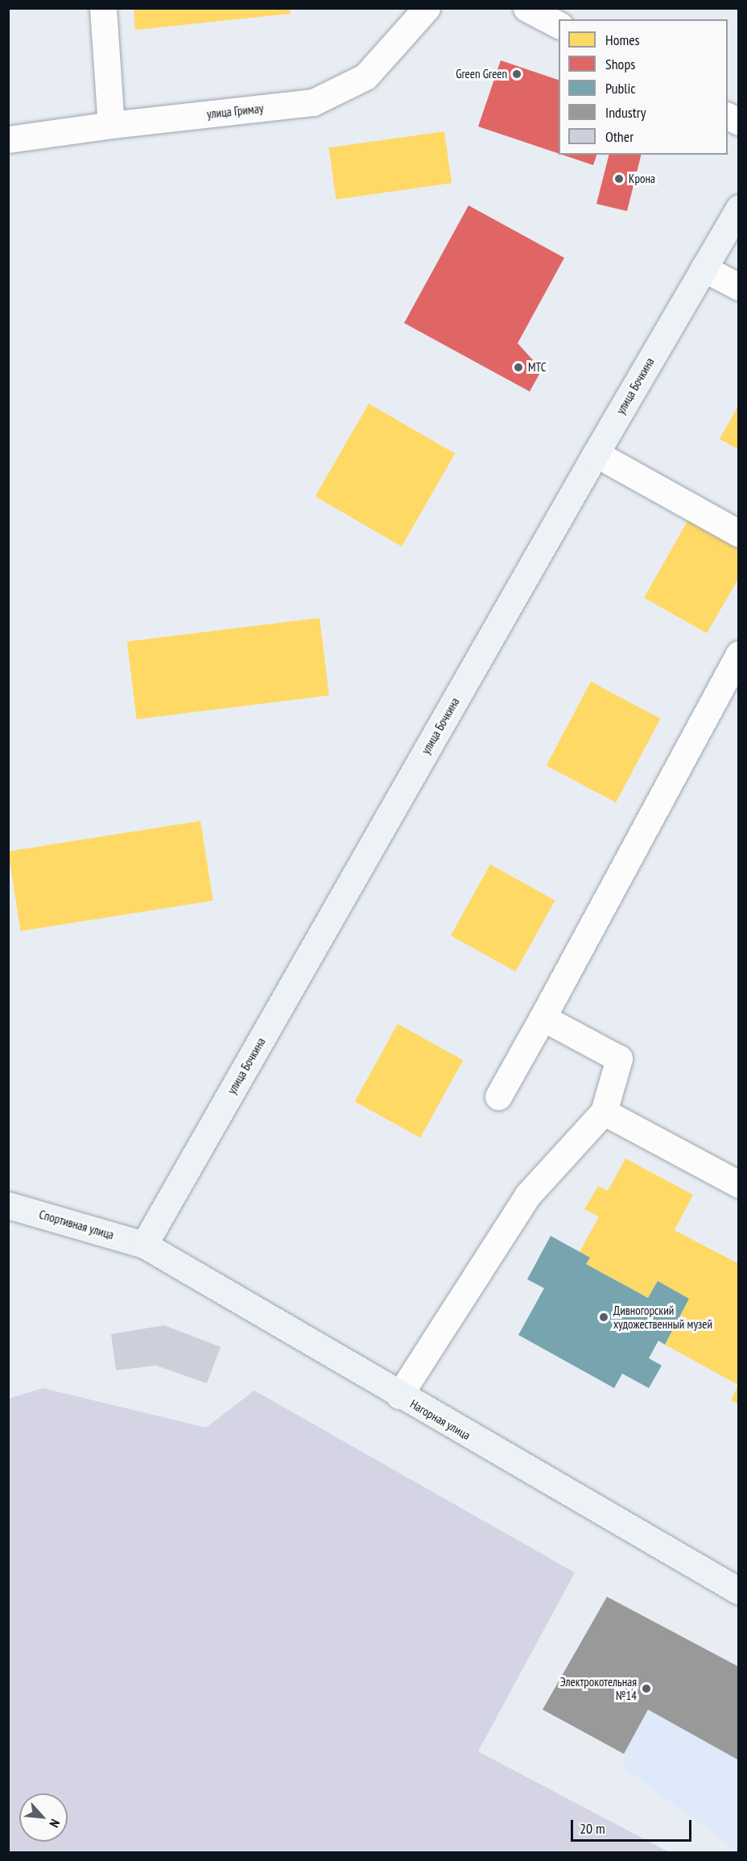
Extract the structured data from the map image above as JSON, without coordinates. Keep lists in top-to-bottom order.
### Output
{
  "streets": {
    "main road": ["улица Бочкина", "Спортивная улица", "Нагорная улица"],
    "street": ["улица Гримау"]
  },
  "crossings": [
    ["улица Бочкина", "Спортивная улица"],
    ["улица Бочкина", "Нагорная улица"],
    ["Спортивная улица", "Нагорная улица"]
  ],
  "places": [
    "Green Green",
    "Крона",
    "МТС",
    "Дивногорский художественный музей",
    "Электрокотельная №14"
  ],
  "legend": [
    "Homes",
    "Shops",
    "Public",
    "Industry",
    "Other"
  ],
  "scale_bar": "20 m",
  "north": "bottom right"
}
